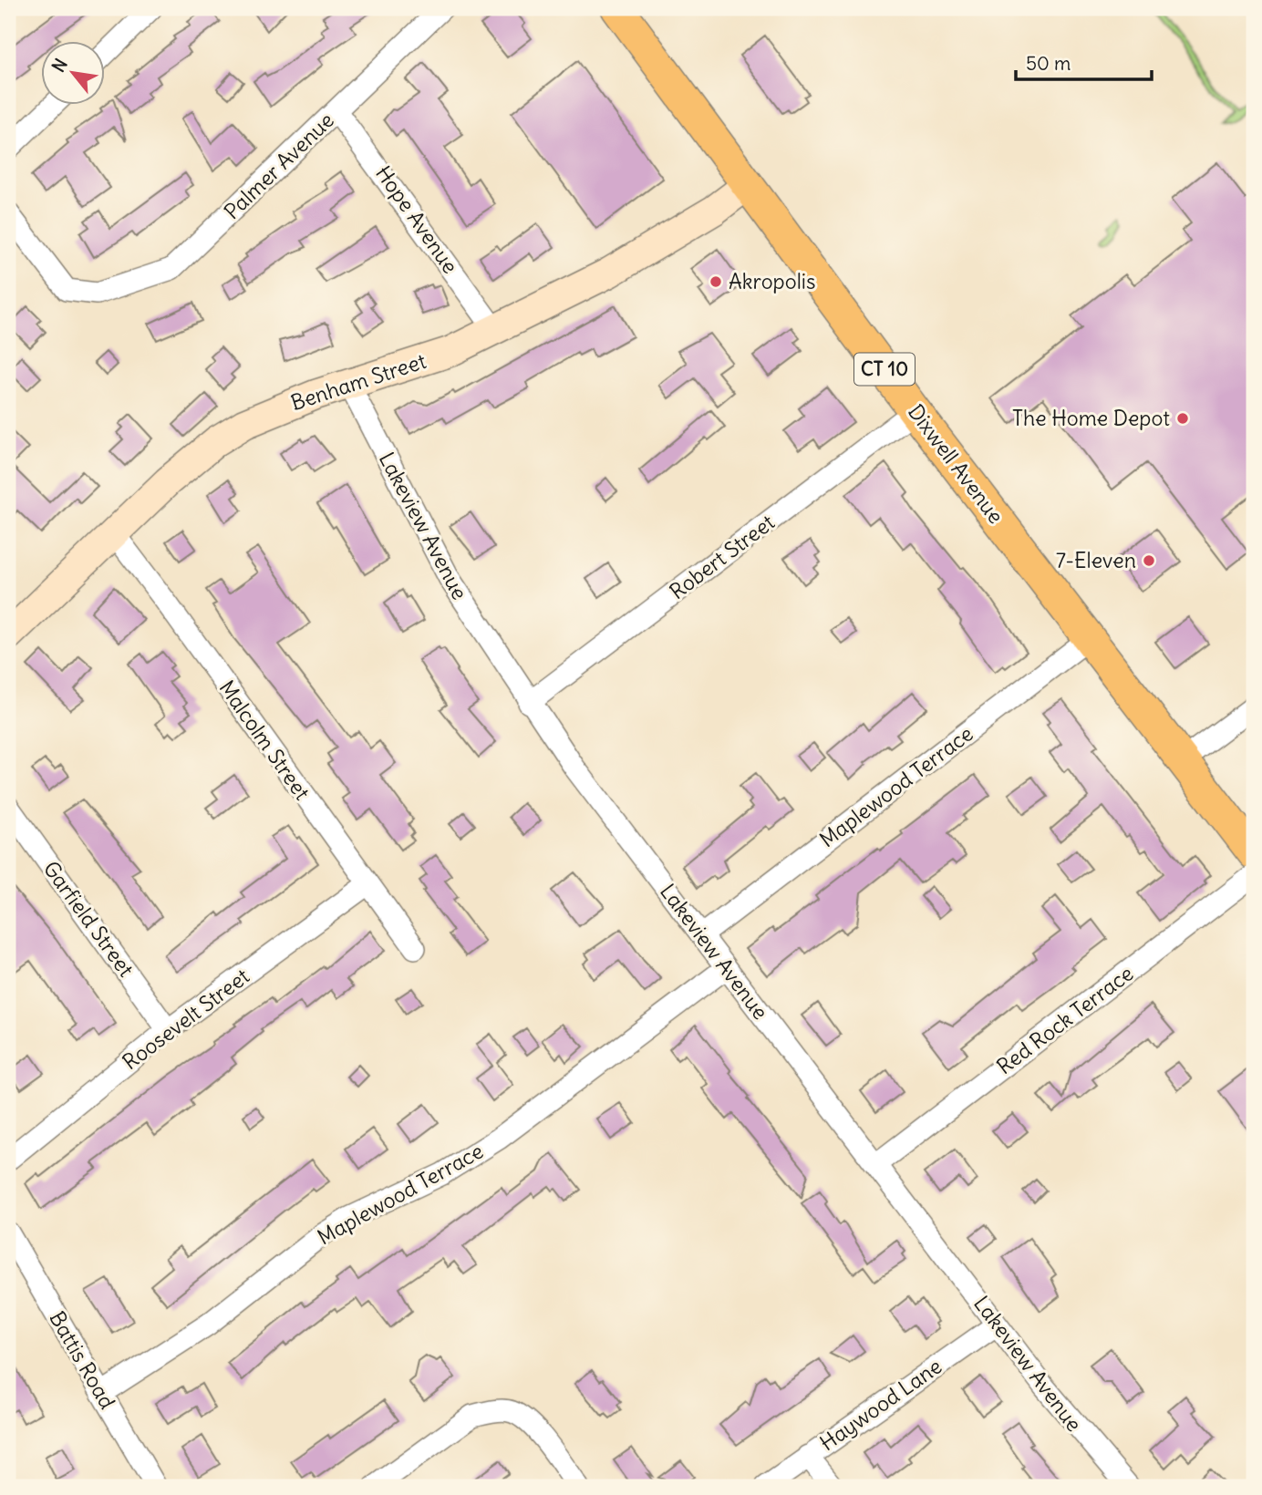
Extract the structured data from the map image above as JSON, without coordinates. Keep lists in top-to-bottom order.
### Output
{
  "streets": {
    "main road": ["CT 10", "Benham Street", "Dixwell Avenue"],
    "street": [
      "Palmer Avenue",
      "Hope Avenue",
      "Lakeview Avenue",
      "Robert Street",
      "Malcolm Street",
      "Maplewood Terrace",
      "Garfield Street",
      "Roosevelt Street",
      "Red Rock Terrace",
      "Battis Road",
      "Haywood Lane"
    ]
  },
  "crossings": [
    ["Palmer Avenue", "Hope Avenue"],
    ["Hope Avenue", "Benham Street"],
    ["Benham Street", "Dixwell Avenue"],
    ["Benham Street", "Lakeview Avenue"],
    ["Benham Street", "Malcolm Street"],
    ["Dixwell Avenue", "Robert Street"],
    ["Dixwell Avenue", "Maplewood Terrace"],
    ["Lakeview Avenue", "Robert Street"],
    ["Lakeview Avenue", "Maplewood Terrace"],
    ["Lakeview Avenue", "Red Rock Terrace"],
    ["Lakeview Avenue", "Haywood Lane"],
    ["Malcolm Street", "Roosevelt Street"],
    ["Maplewood Terrace", "Battis Road"],
    ["Garfield Street", "Roosevelt Street"]
  ],
  "places": ["Akropolis", "The Home Depot", "7-Eleven"],
  "scale_bar": "50 m",
  "north": "top left"
}
